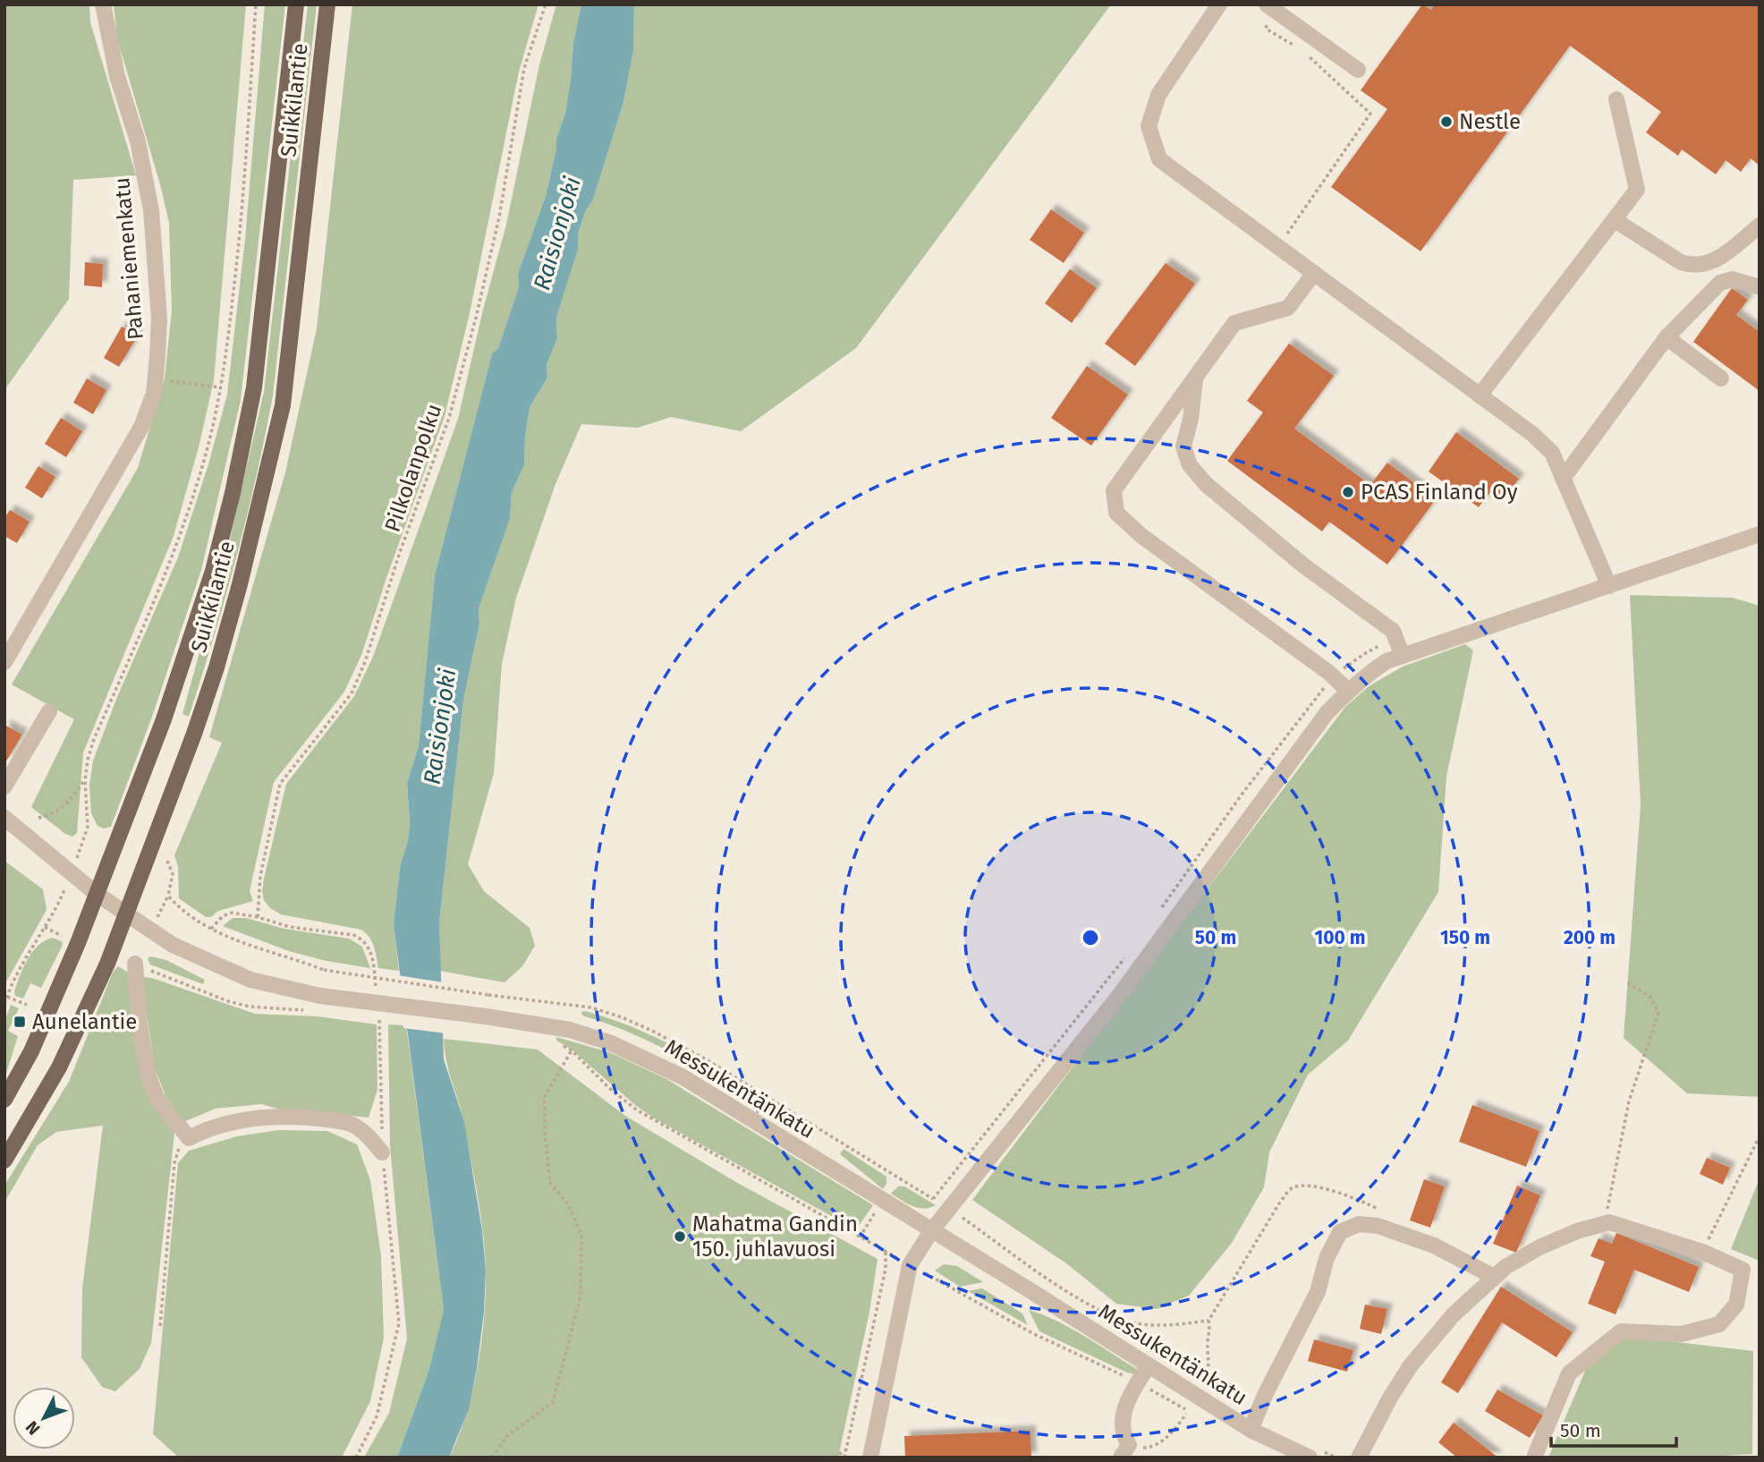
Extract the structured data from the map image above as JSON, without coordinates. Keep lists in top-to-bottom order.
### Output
{
  "streets": {
    "main road": ["Suikkilantie"],
    "street": ["Pahaniemenkatu", "Messukentänkatu"],
    "path": ["Pilkolanpolku"]
  },
  "crossings": [
    ["Suikkilantie", "Messukentänkatu"]
  ],
  "water": ["Raisionjoki"],
  "places": {
    "other": ["Nestle", "PCAS Finland Oy", "Mahatma Gandin 150. juhlavuosi"],
    "transit": ["Aunelantie"]
  },
  "scale_bar": "50 m",
  "north": "bottom left",
  "rings": [
    "50 m",
    "100 m",
    "150 m",
    "200 m"
  ]
}
